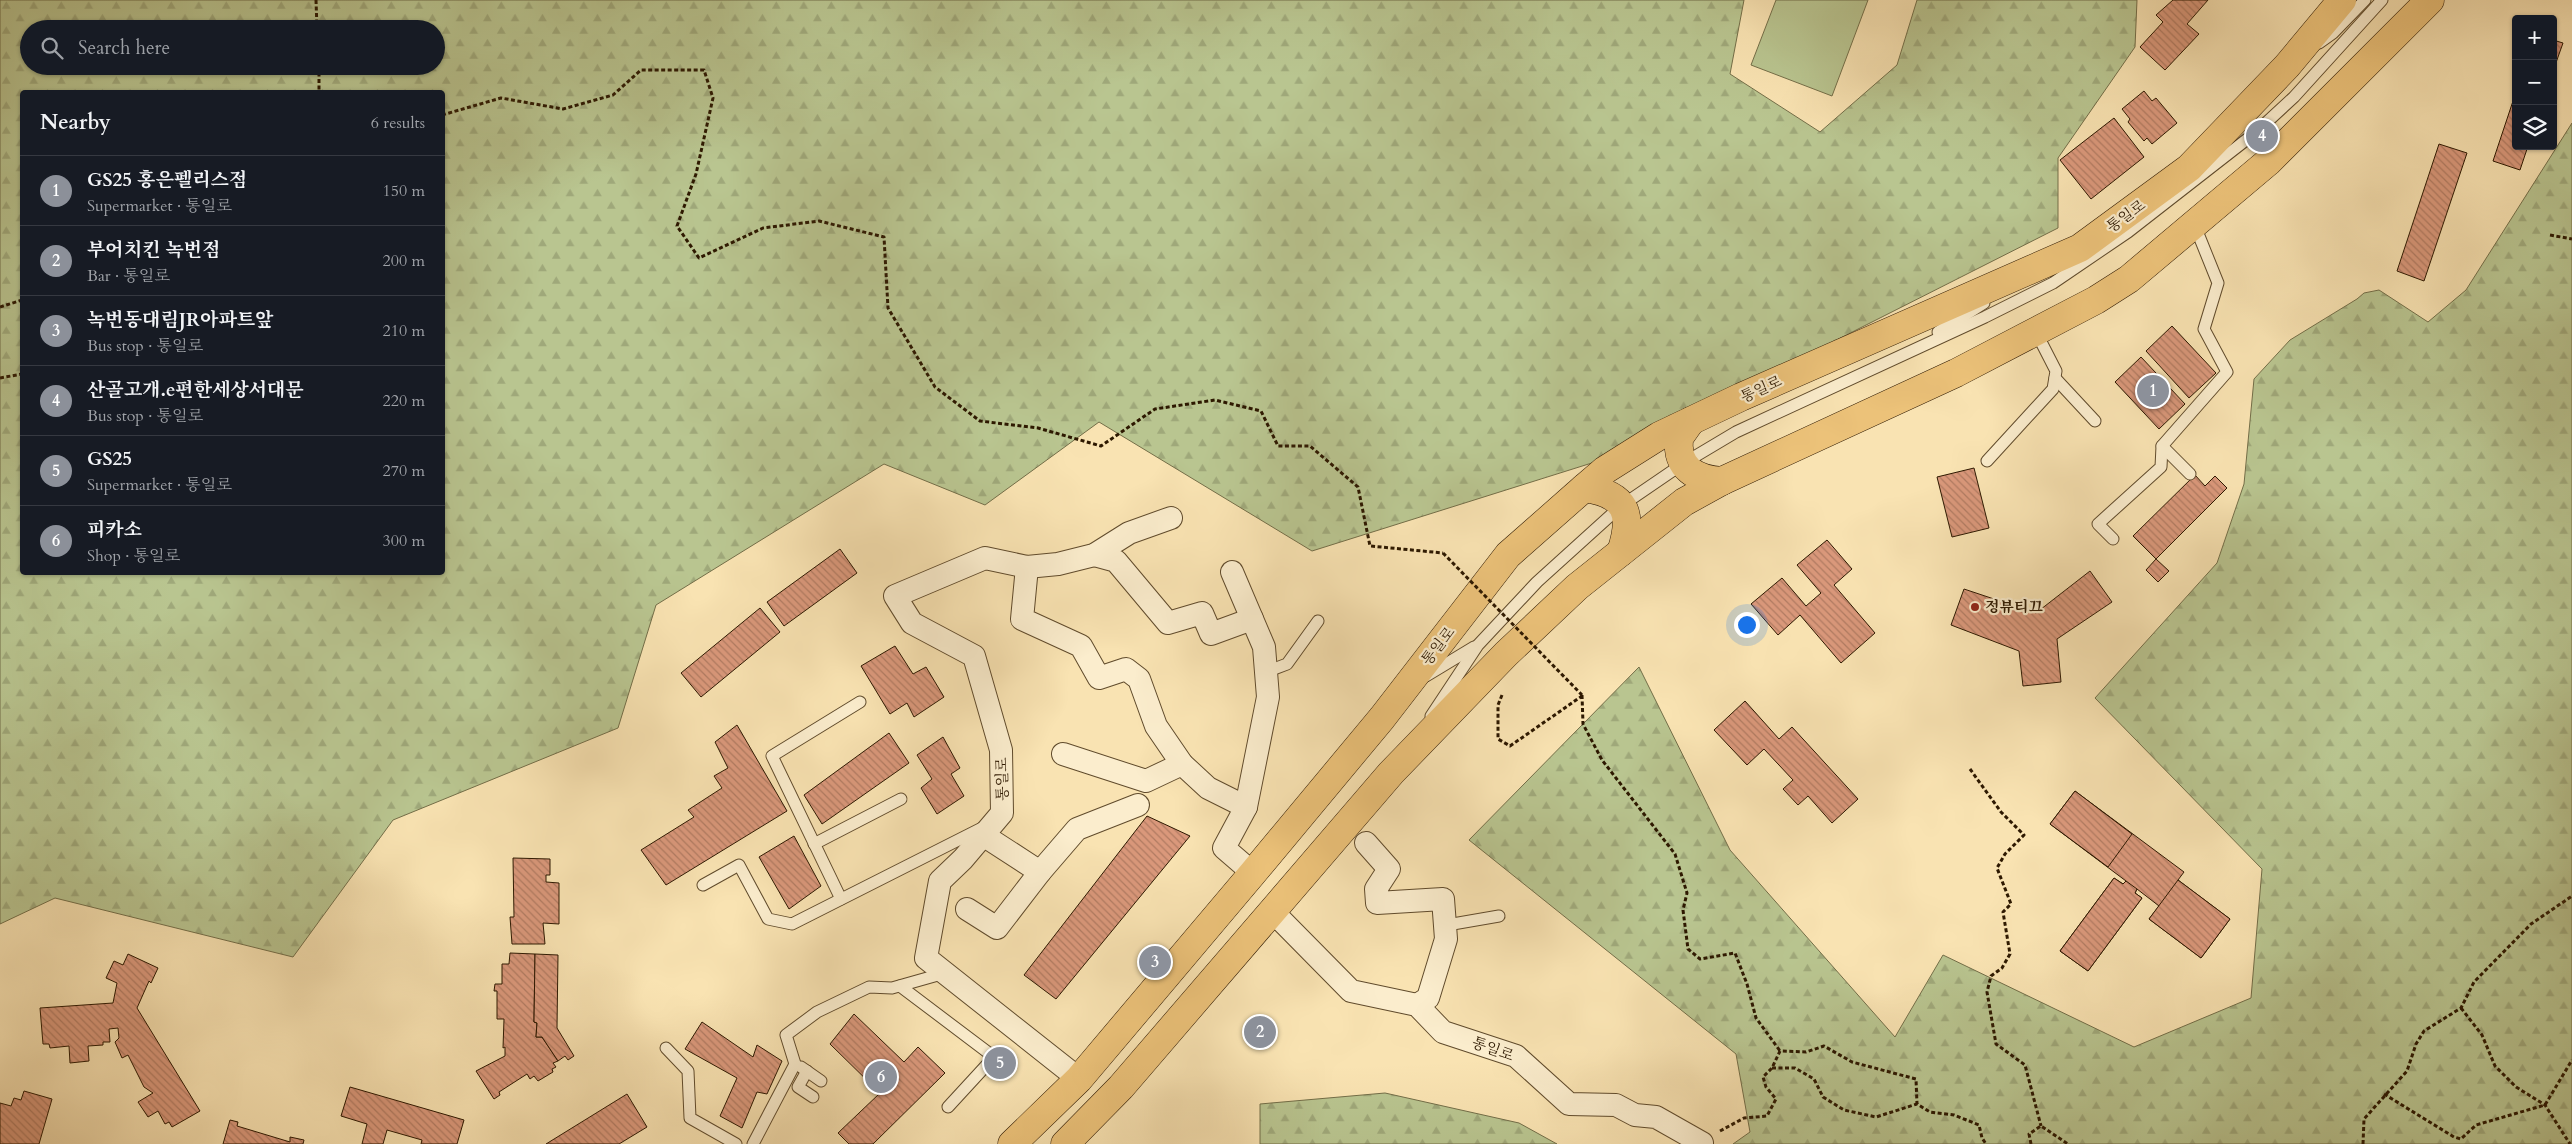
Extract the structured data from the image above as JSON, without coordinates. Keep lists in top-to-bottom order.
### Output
{
  "streets": {
    "main road": ["통일로"]
  },
  "places": ["정뷰티끄"],
  "page": {
    "map_buttons": ["+", "−"],
    "search": "Search here",
    "heading": ["Nearby", "6 results"],
    "pins": [
      "4",
      "1",
      "3",
      "2",
      "5",
      "6"
    ],
    "list": [
      {
        "mark": "1",
        "name": "GS25 홍은펠리스점",
        "note": "Supermarket · 통일로",
        "value": "150 m"
      },
      {
        "mark": "2",
        "name": "부어치킨 녹번점",
        "note": "Bar · 통일로",
        "value": "200 m"
      },
      {
        "mark": "3",
        "name": "녹번동대림JR아파트앞",
        "note": "Bus stop · 통일로",
        "value": "210 m"
      },
      {
        "mark": "4",
        "name": "산골고개.e편한세상서대문",
        "note": "Bus stop · 통일로",
        "value": "220 m"
      },
      {
        "mark": "5",
        "name": "GS25",
        "note": "Supermarket · 통일로",
        "value": "270 m"
      },
      {
        "mark": "6",
        "name": "피카소",
        "note": "Shop · 통일로",
        "value": "300 m"
      }
    ]
  }
}
